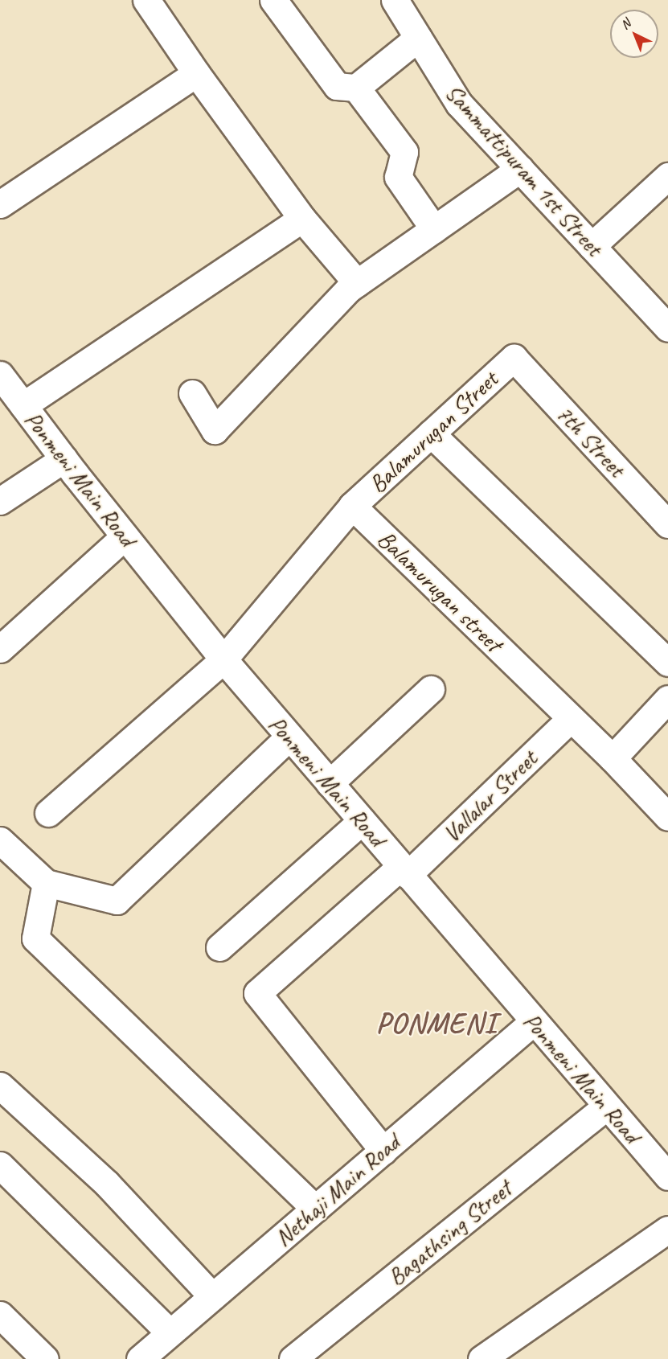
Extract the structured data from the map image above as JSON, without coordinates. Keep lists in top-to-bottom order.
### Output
{
  "streets": {
    "street": [
      "Sammattipuram 1st Street",
      "Balamurugan Street",
      "7th Street",
      "Ponmeni Main Road",
      "Balamurugan street",
      "Vallalar Street",
      "Nethaji Main Road",
      "Bagathsing Street"
    ]
  },
  "crossings": [
    ["Balamurugan Street", "7th Street"],
    ["Balamurugan Street", "Balamurugan street"],
    ["Ponmeni Main Road", "Balamurugan street"],
    ["Ponmeni Main Road", "Vallalar Street"],
    ["Ponmeni Main Road", "Nethaji Main Road"],
    ["Ponmeni Main Road", "Bagathsing Street"],
    ["Balamurugan street", "Vallalar Street"],
    ["Vallalar Street", "Nethaji Main Road"]
  ],
  "districts": ["PONMENI"],
  "north": "top left"
}
